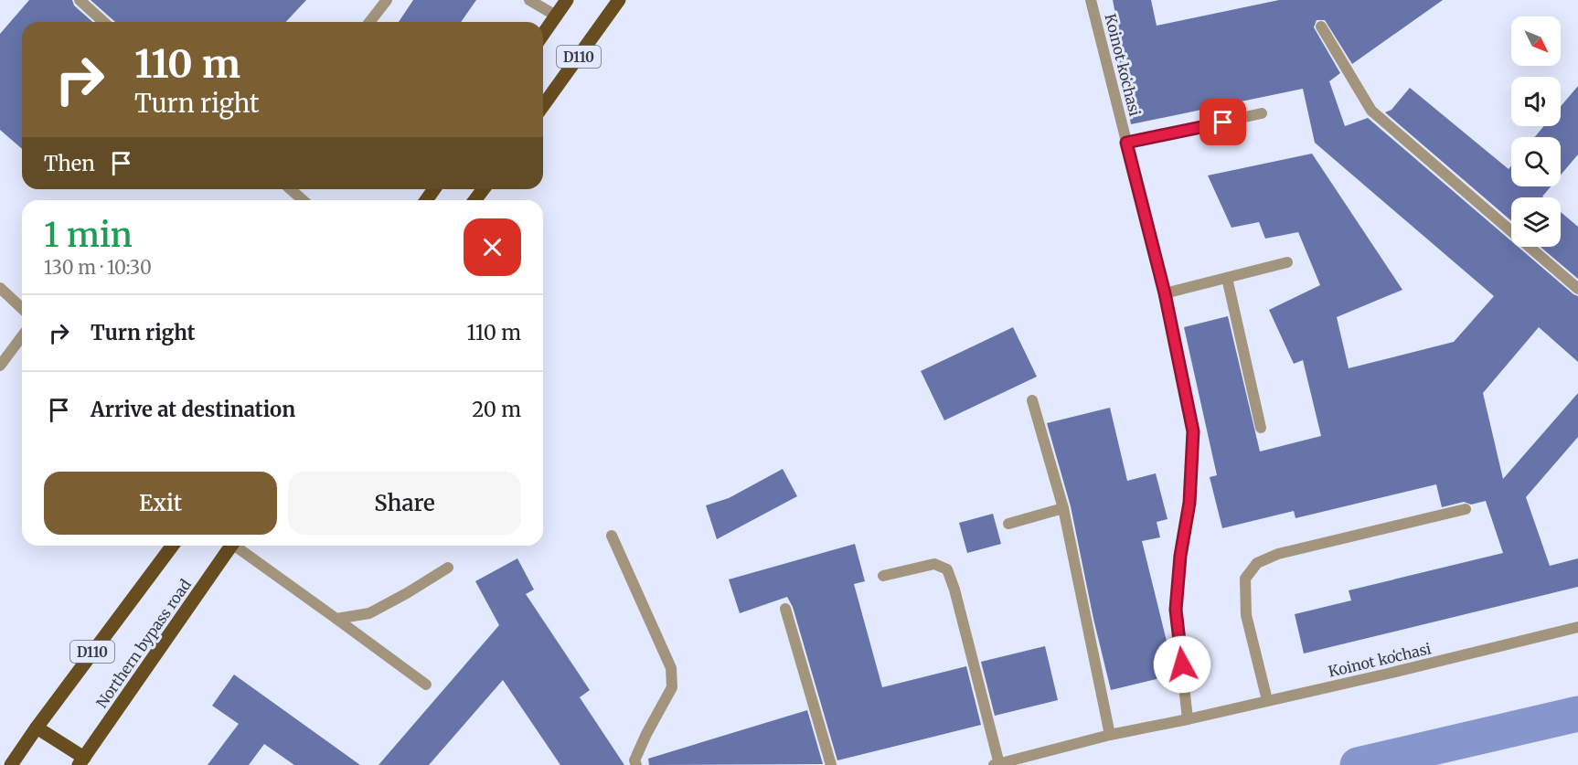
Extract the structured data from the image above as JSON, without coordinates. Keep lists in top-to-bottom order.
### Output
{
  "streets": {
    "main road": ["D110", "Northern bypass road"],
    "street": ["Koinot koʻchasi"]
  },
  "north": "bottom right",
  "page": {
    "turn": ["110 m", "Turn right"],
    "then": "Then",
    "heading": ["1 min", "130 m · 10:30"],
    "list": [
      {
        "name": "Turn right",
        "value": "110 m"
      },
      {
        "name": "Arrive at destination",
        "value": "20 m"
      }
    ],
    "buttons": ["Exit", "Share"]
  }
}
